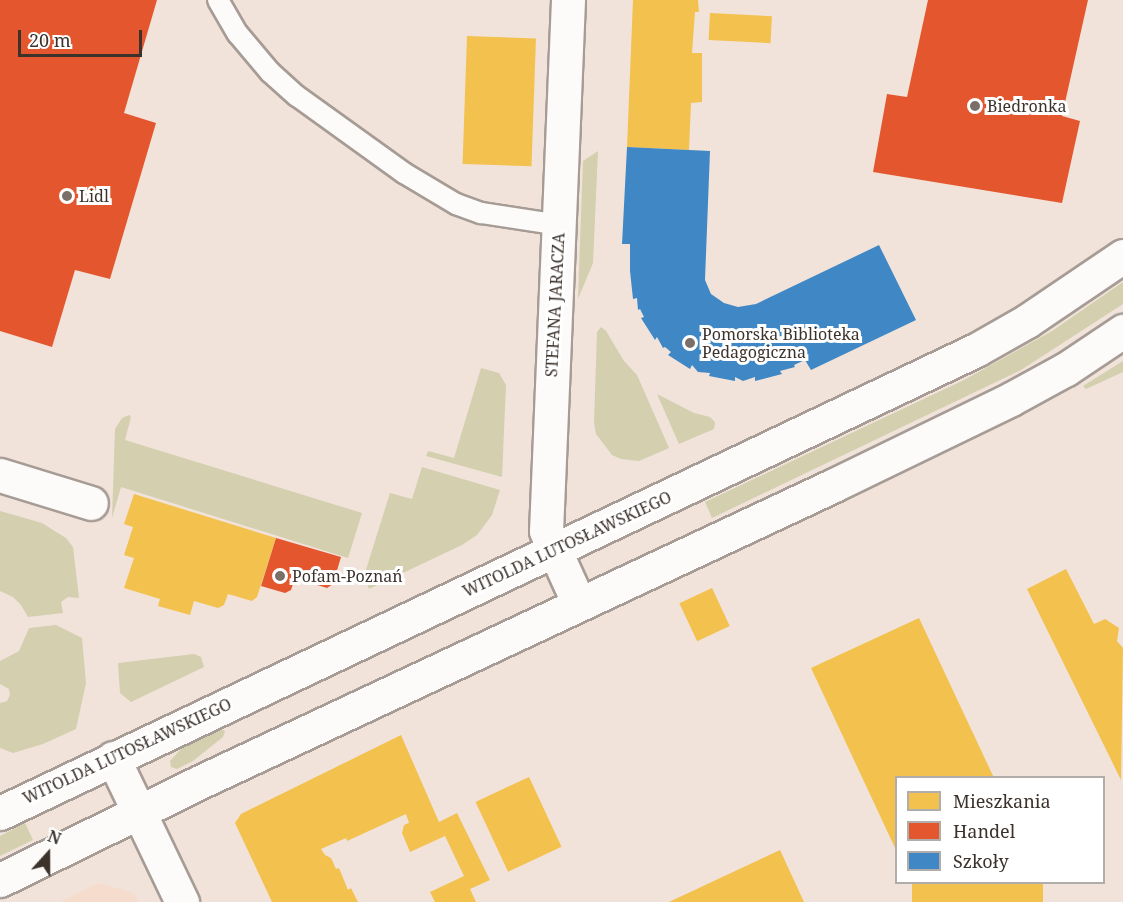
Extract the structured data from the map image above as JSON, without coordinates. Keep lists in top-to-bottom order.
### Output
{
  "streets": {
    "main road": ["STEFANA JARACZA", "WITOLDA LUTOSŁAWSKIEGO"]
  },
  "crossings": [
    ["STEFANA JARACZA", "WITOLDA LUTOSŁAWSKIEGO"]
  ],
  "places": [
    "Biedronka",
    "Lidl",
    "Pomorska Biblioteka Pedagogiczna",
    "Pofam-Poznań"
  ],
  "legend": ["Mieszkania", "Handel", "Szkoły"],
  "scale_bar": "20 m",
  "north": "top"
}
